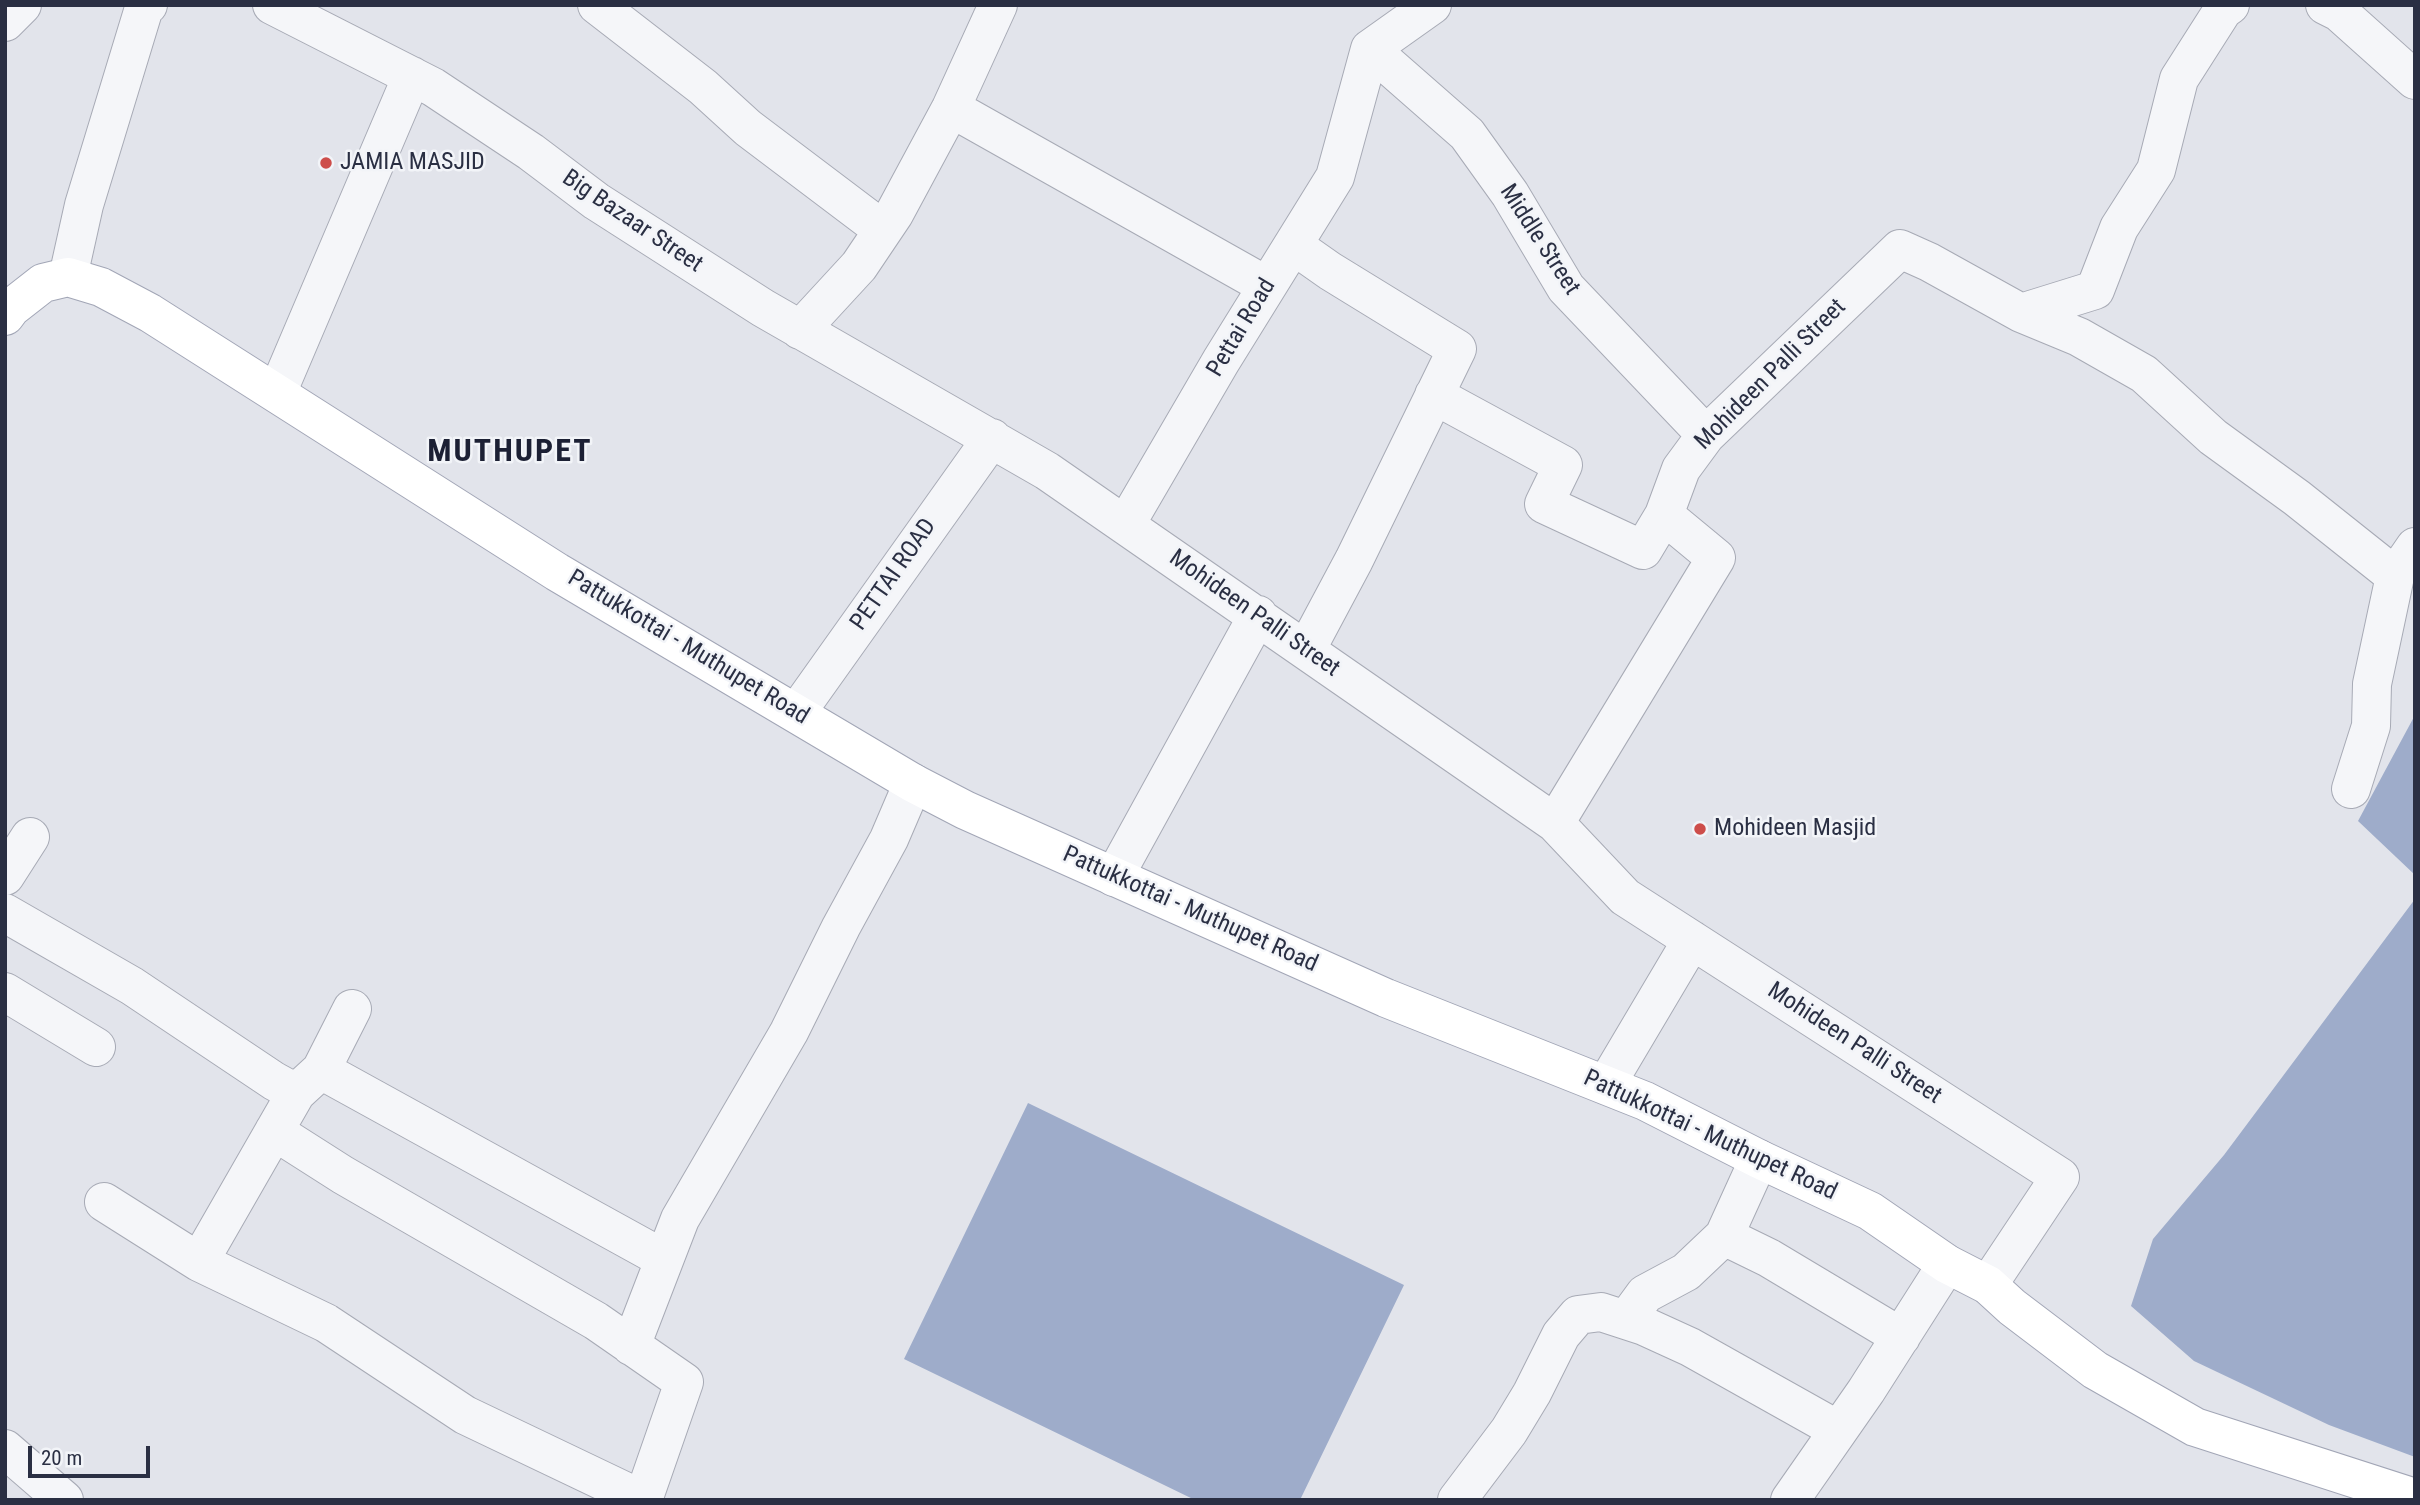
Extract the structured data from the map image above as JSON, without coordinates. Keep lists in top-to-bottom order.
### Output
{
  "streets": {
    "main road": ["Pattukkottai - Muthupet Road"],
    "street": [
      "Big Bazaar Street",
      "Middle Street",
      "Pettai Road",
      "Mohideen Palli Street",
      "PETTAI ROAD"
    ]
  },
  "crossings": [
    ["Big Bazaar Street", "PETTAI ROAD"],
    ["Middle Street", "Pettai Road"],
    ["Middle Street", "Mohideen Palli Street"],
    ["Pettai Road", "Mohideen Palli Street"],
    ["Mohideen Palli Street", "Pattukkottai - Muthupet Road"],
    ["PETTAI ROAD", "Pattukkottai - Muthupet Road"]
  ],
  "districts": ["MUTHUPET"],
  "places": ["JAMIA MASJID", "Mohideen Masjid"],
  "scale_bar": "20 m"
}
